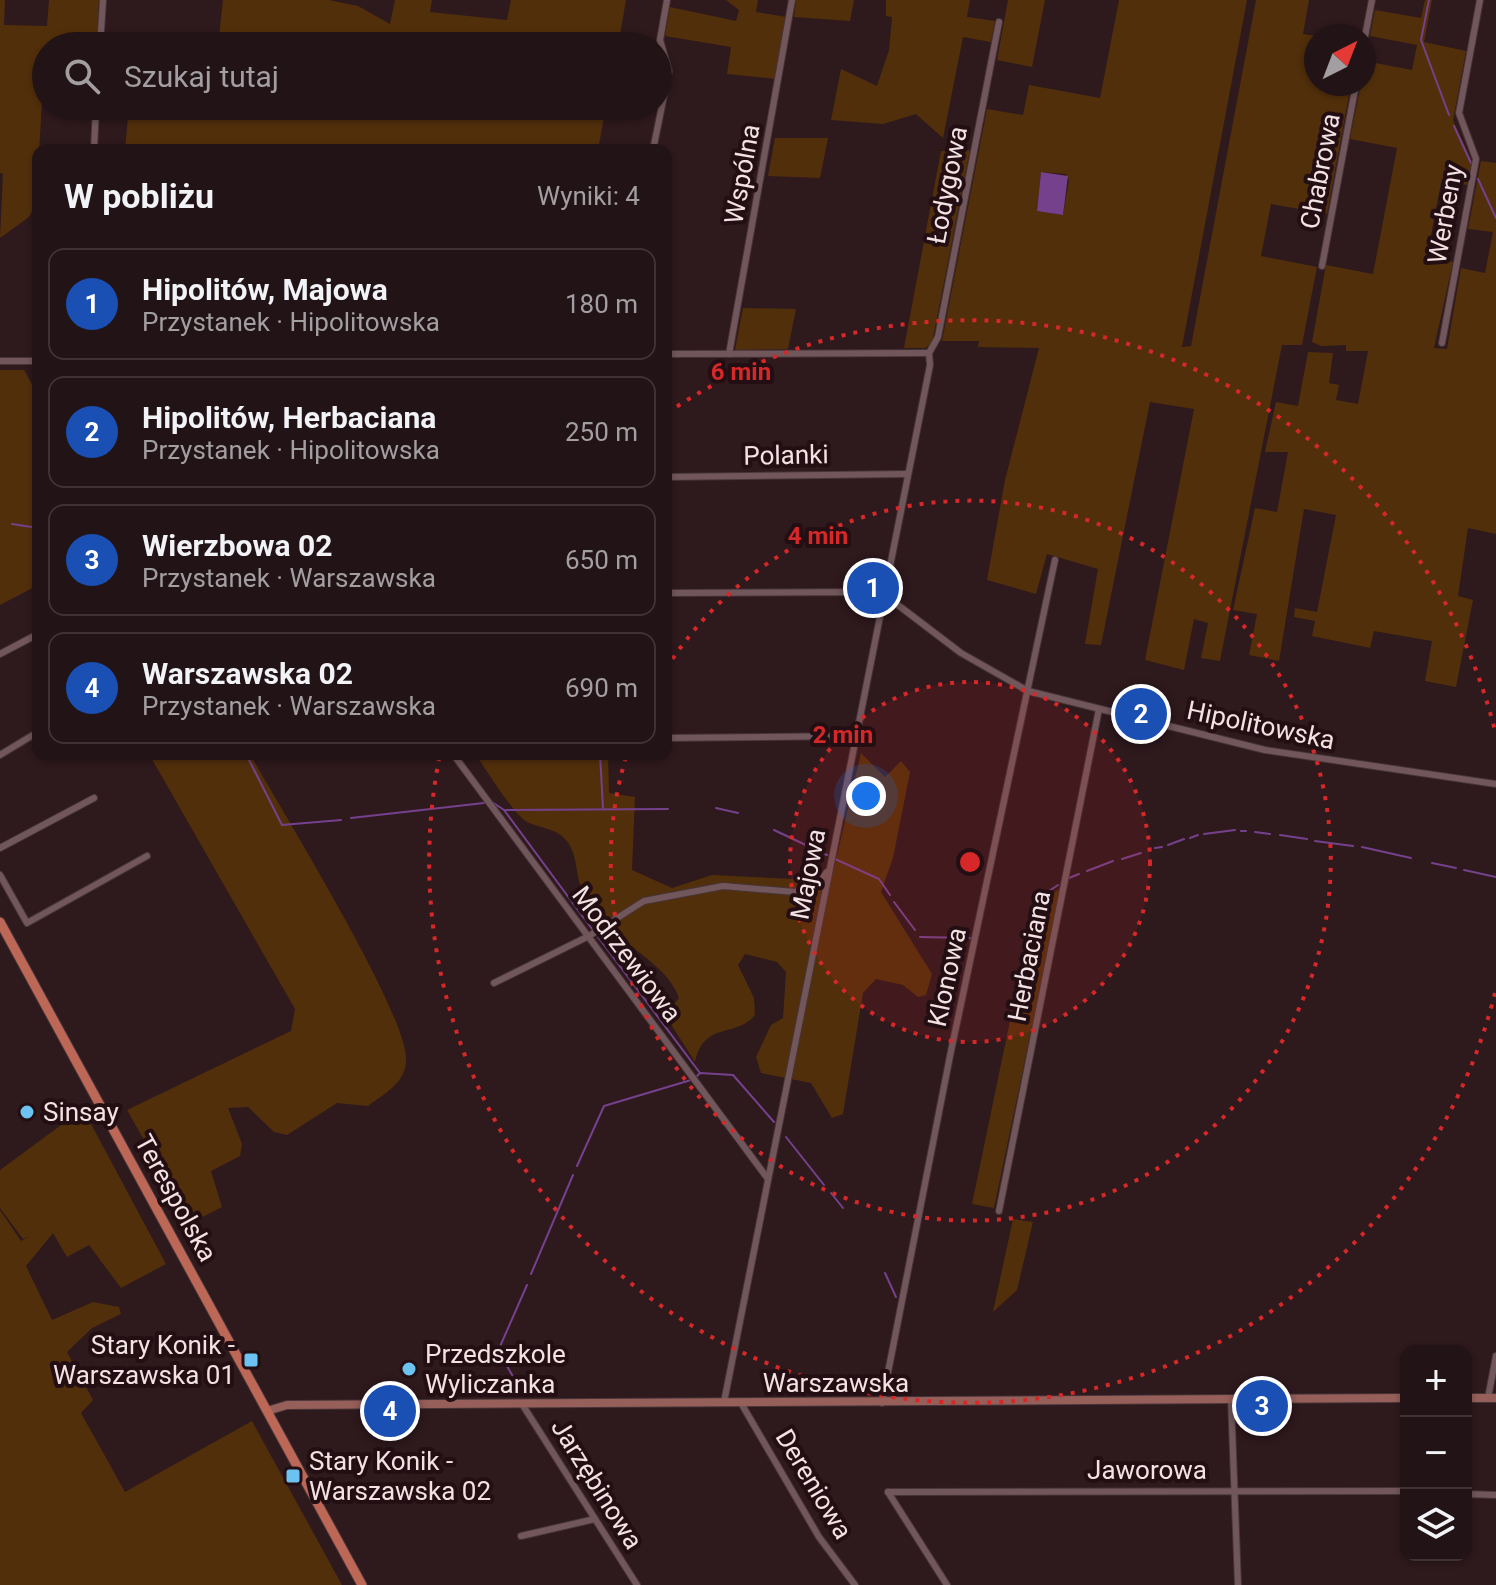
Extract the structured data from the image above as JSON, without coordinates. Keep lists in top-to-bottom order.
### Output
{
  "streets": {
    "main road": ["Terespolska"],
    "street": [
      "Chabrowa",
      "Wspólna",
      "Łodygowa",
      "Werbeny",
      "Polanki",
      "Hipolitowska",
      "Majowa",
      "Modrzewiowa",
      "Herbaciana",
      "Klonowa",
      "Warszawska",
      "Jaworowa",
      "Jarzębinowa",
      "Dereniowa"
    ]
  },
  "crossings": [
    ["Łodygowa", "Majowa"],
    ["Polanki", "Majowa"],
    ["Hipolitowska", "Majowa"],
    ["Hipolitowska", "Herbaciana"],
    ["Hipolitowska", "Klonowa"],
    ["Majowa", "Modrzewiowa"],
    ["Majowa", "Warszawska"],
    ["Klonowa", "Warszawska"],
    ["Terespolska", "Warszawska"],
    ["Warszawska", "Jarzębinowa"],
    ["Warszawska", "Dereniowa"]
  ],
  "places": {
    "other": ["Sinsay", "Przedszkole Wyliczanka"],
    "transit": ["Stary Konik - Warszawska 01", "Stary Konik - Warszawska 02"]
  },
  "north": "top right",
  "page": {
    "search": "Szukaj tutaj",
    "heading": ["W pobliżu", "Wyniki: 4"],
    "list": [
      {
        "mark": "1",
        "name": "Hipolitów, Majowa",
        "note": "Przystanek · Hipolitowska",
        "value": "180 m"
      },
      {
        "mark": "2",
        "name": "Hipolitów, Herbaciana",
        "note": "Przystanek · Hipolitowska",
        "value": "250 m"
      },
      {
        "mark": "3",
        "name": "Wierzbowa 02",
        "note": "Przystanek · Warszawska",
        "value": "650 m"
      },
      {
        "mark": "4",
        "name": "Warszawska 02",
        "note": "Przystanek · Warszawska",
        "value": "690 m"
      }
    ],
    "pins": [
      "1",
      "2",
      "3",
      "4"
    ],
    "map_buttons": ["+", "−"]
  },
  "rings": ["6 min", "4 min", "2 min"]
}
